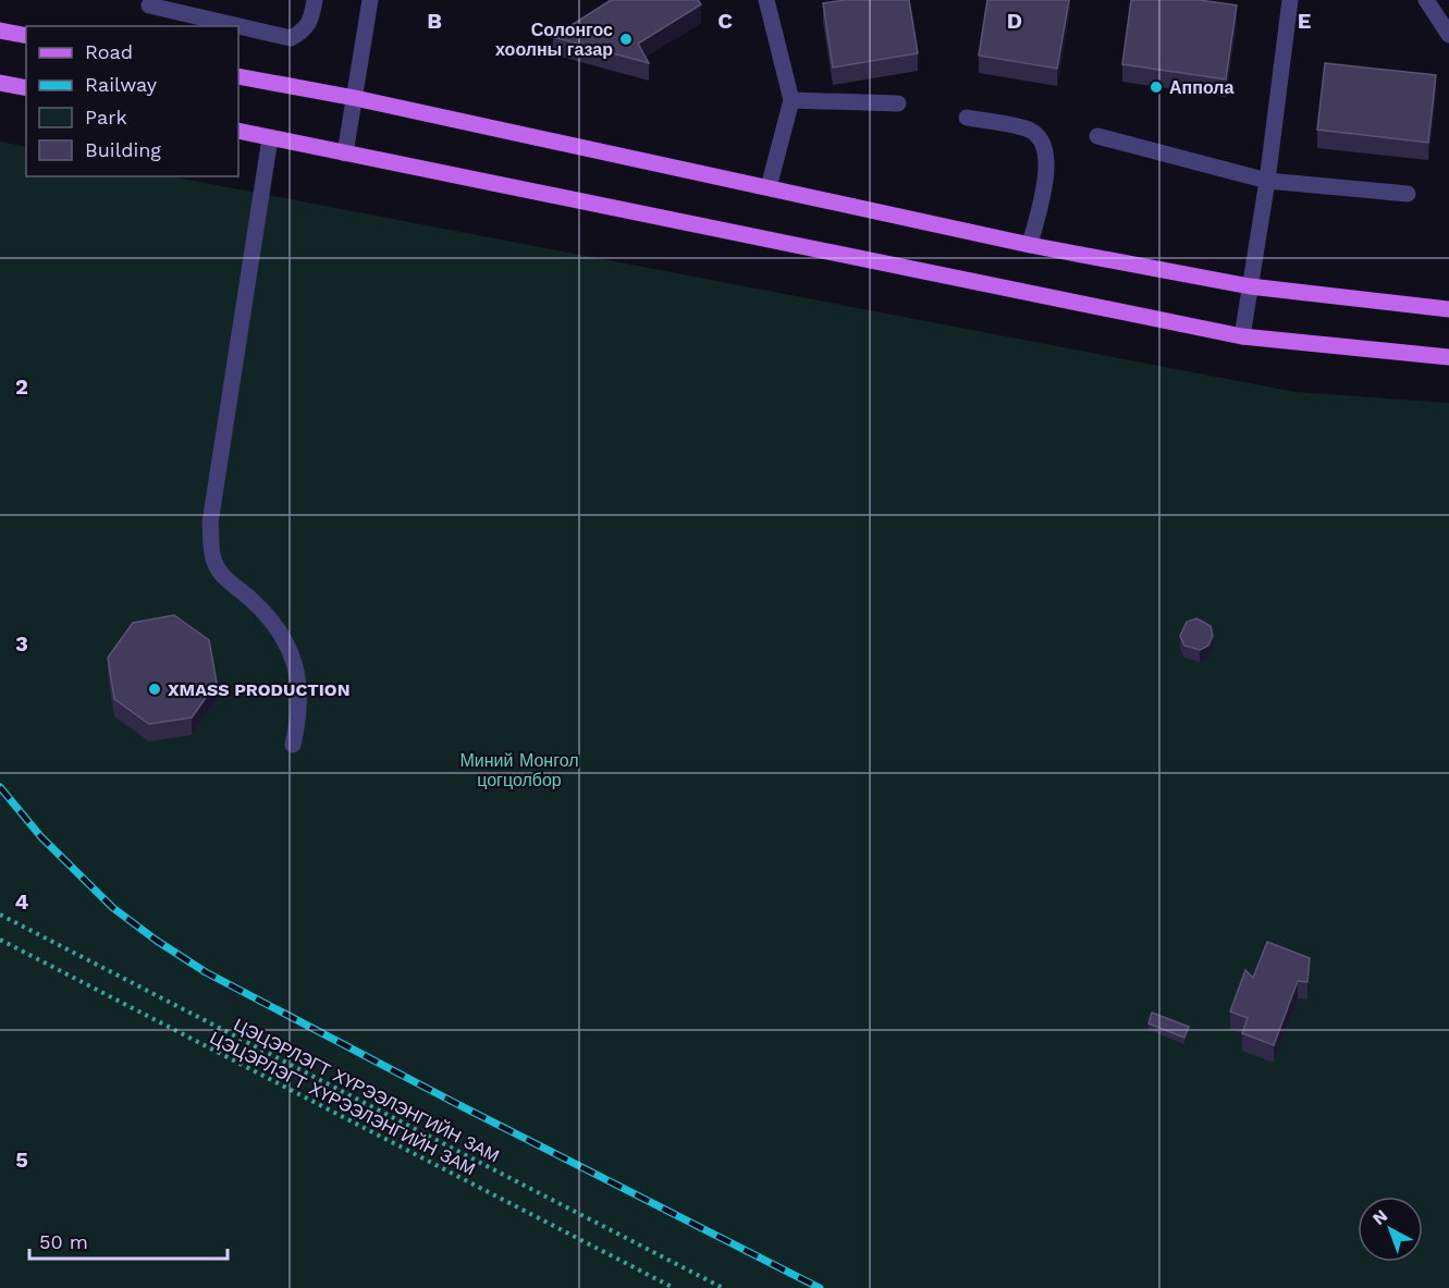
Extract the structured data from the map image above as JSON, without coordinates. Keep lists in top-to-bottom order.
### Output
{
  "streets": {
    "path": ["ЦЭЦЭРЛЭГТ ХҮРЭЭЛЭНГИЙН ЗАМ"]
  },
  "parks": ["Миний Монгол цогцолбор"],
  "places": ["Солонгос хоолны газар", "Аппола", "XMASS PRODUCTION"],
  "legend": [
    "Road",
    "Railway",
    "Park",
    "Building"
  ],
  "scale_bar": "50 m",
  "north": "top left",
  "grid": {
    "columns": [
      "B",
      "C",
      "D",
      "E"
    ],
    "rows": [
      "2",
      "3",
      "4",
      "5"
    ]
  }
}
